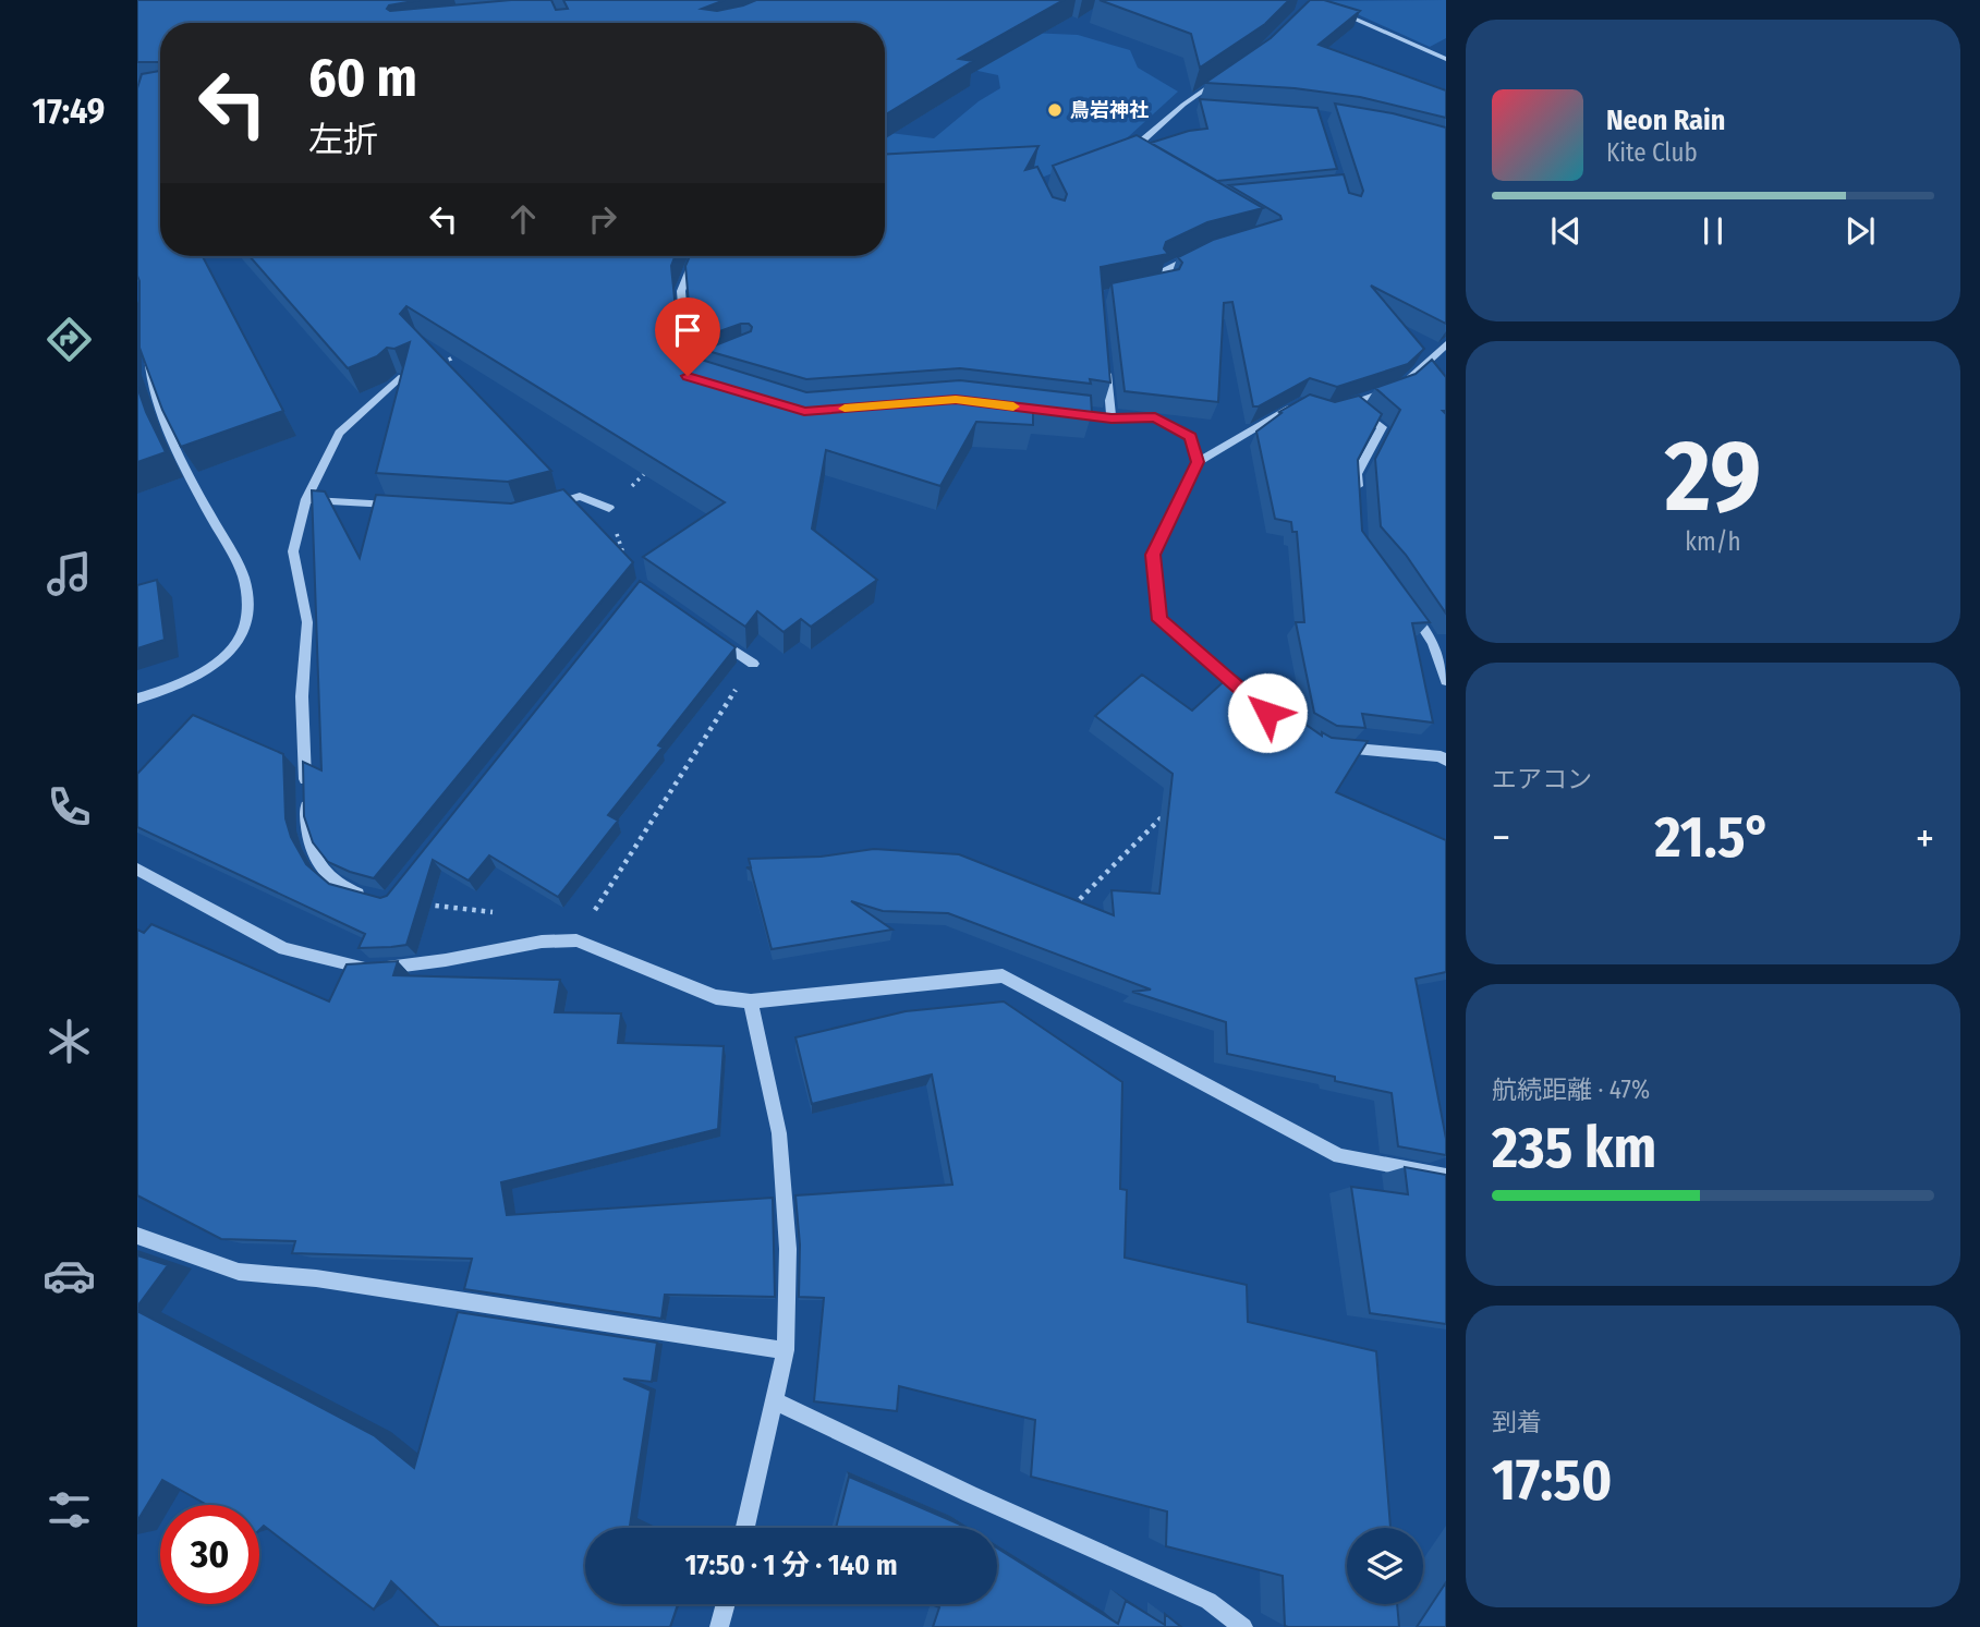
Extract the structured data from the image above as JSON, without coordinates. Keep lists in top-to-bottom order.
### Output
{
  "places": ["鳥岩神社"],
  "page": {
    "tabs": "17:49",
    "turn": ["60 m", "左折"],
    "song": ["Neon Rain", "Kite Club"],
    "tile": [
      ["29", "km/h"],
      "エアコン",
      ["航続距離 · 47%", "235 km"],
      ["到着", "17:50"]
    ],
    "heat": ["−", "21.5°", "+"],
    "limit": "30",
    "trip": "17:50 · 1 分 · 140 m"
  }
}
